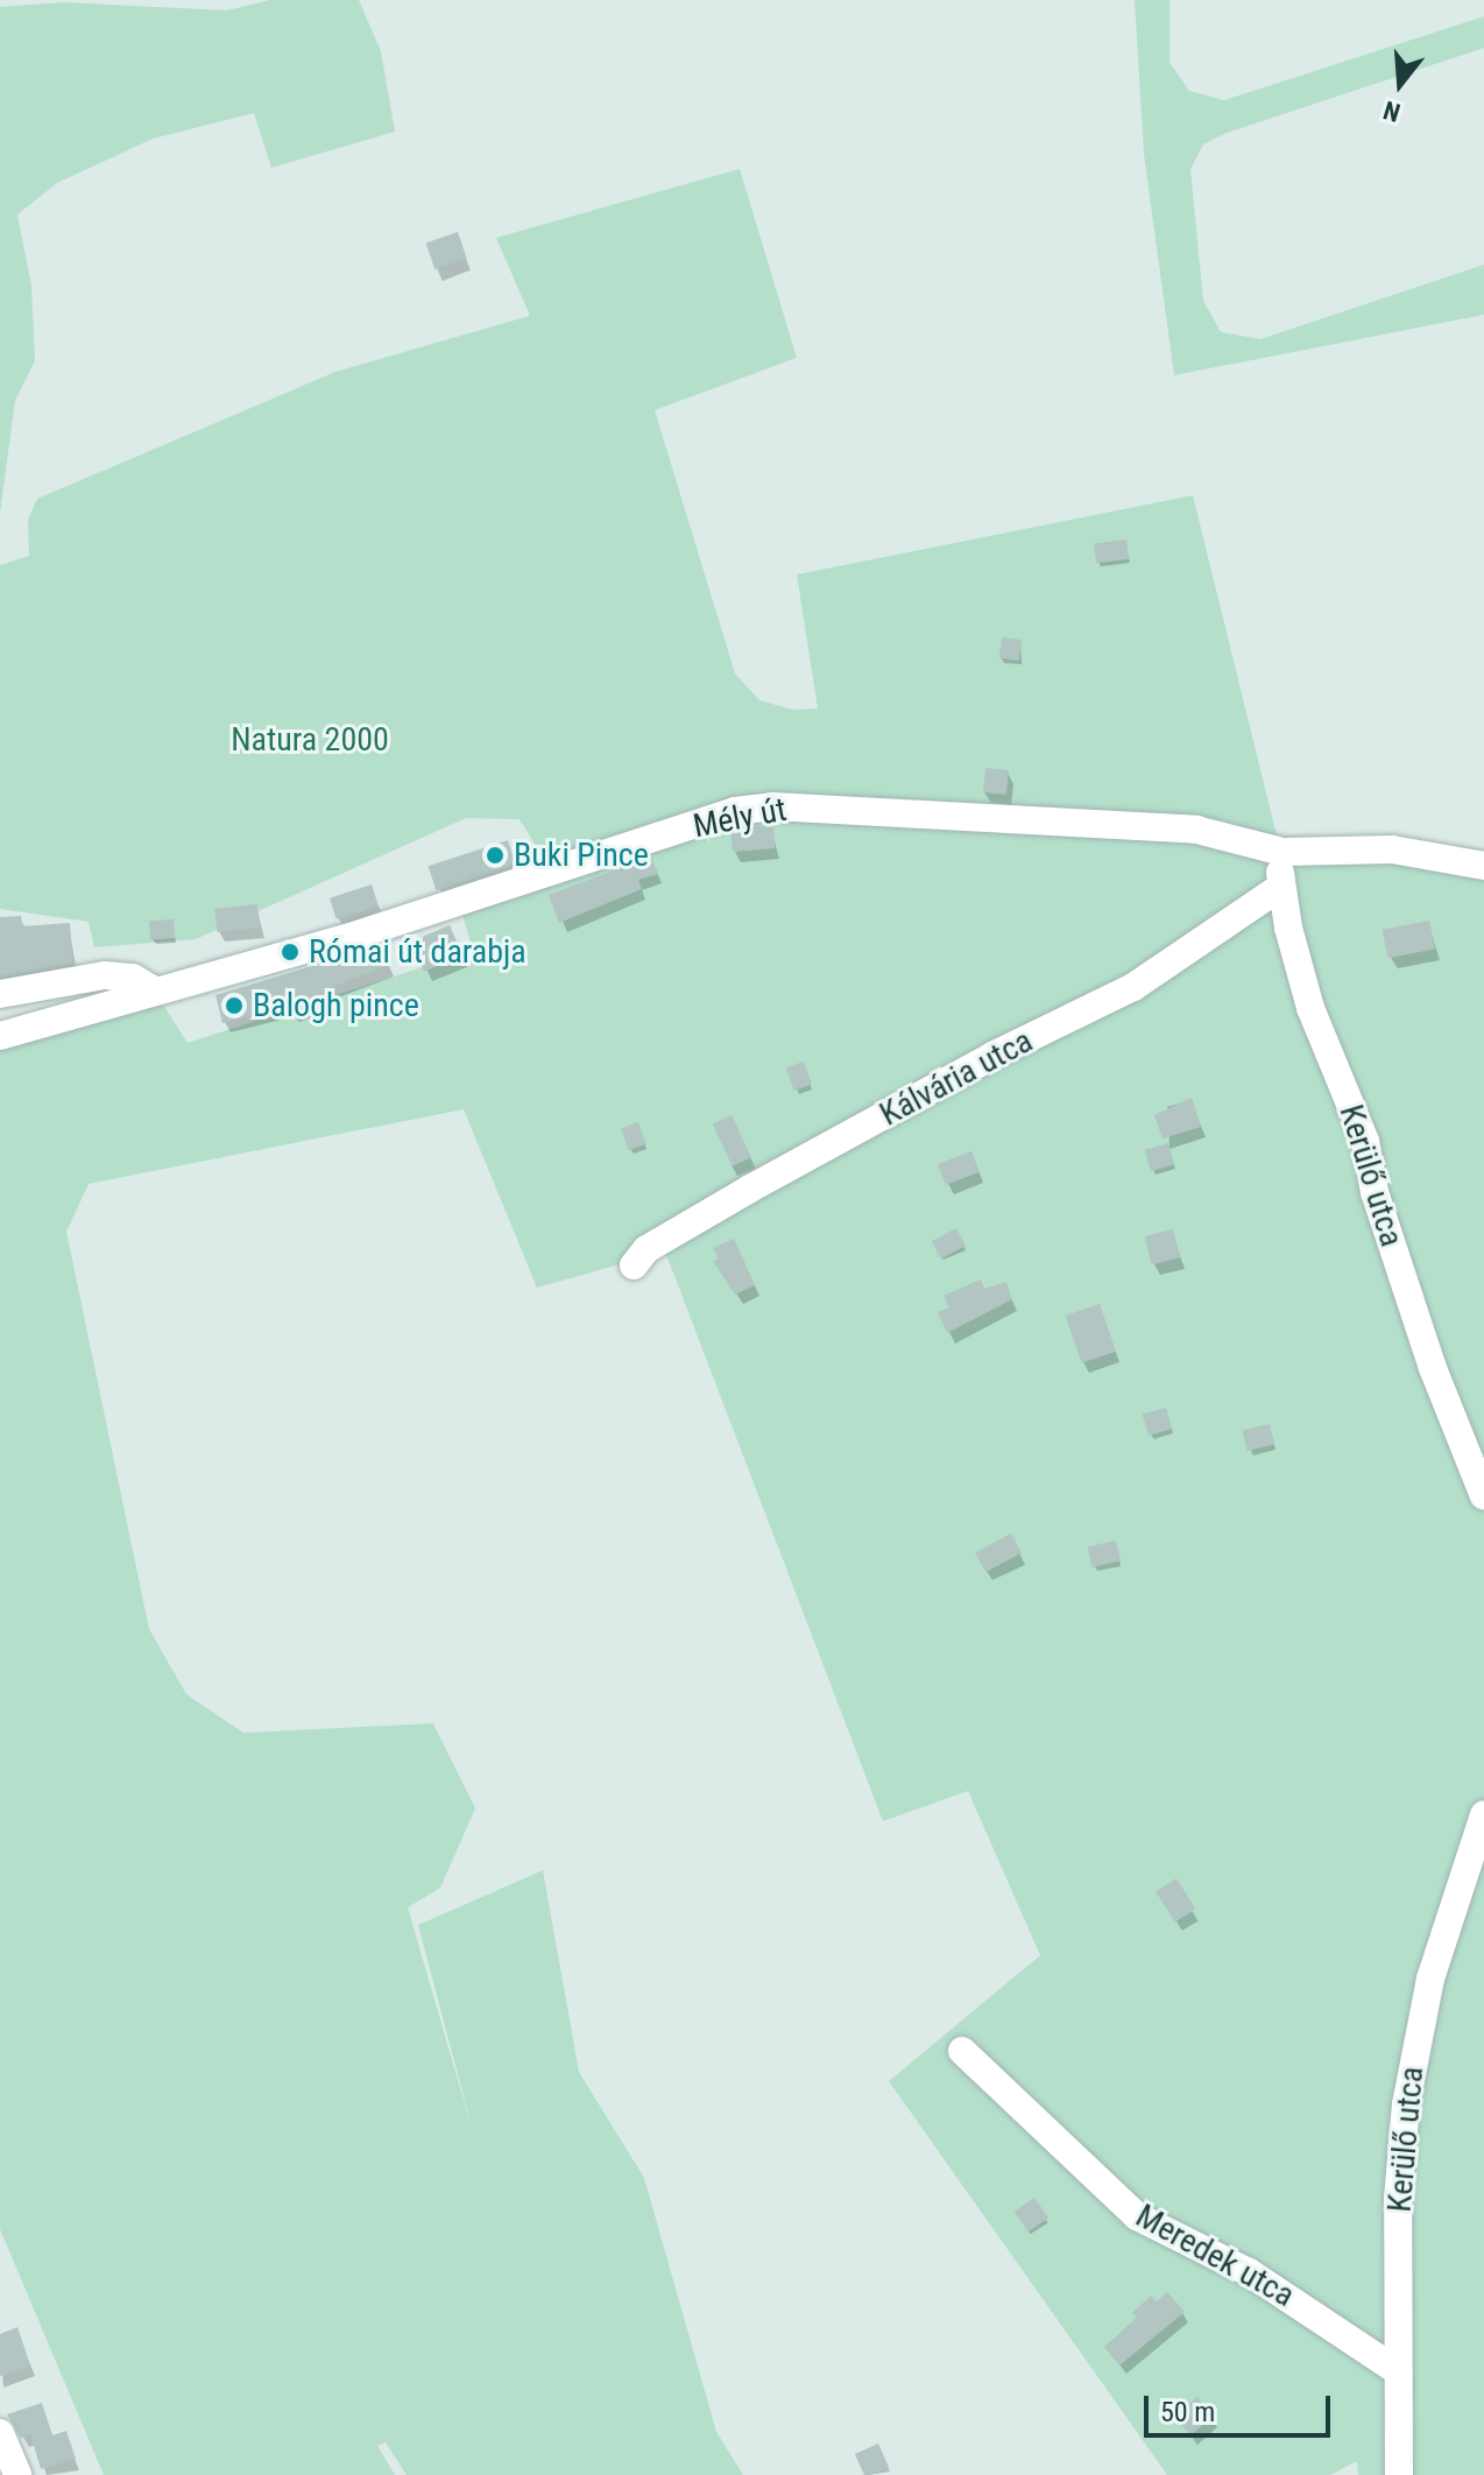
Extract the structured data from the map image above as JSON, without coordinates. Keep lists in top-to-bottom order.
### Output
{
  "streets": {
    "street": [
      "Mély út",
      "Kálvária utca",
      "Kerülő utca",
      "Meredek utca"
    ]
  },
  "crossings": [
    ["Mély út", "Kerülő utca"],
    ["Kálvária utca", "Kerülő utca"],
    ["Kerülő utca", "Meredek utca"]
  ],
  "parks": ["Natura 2000"],
  "places": ["Buki Pince", "Római út darabja", "Balogh pince"],
  "scale_bar": "50 m",
  "north": "bottom"
}
